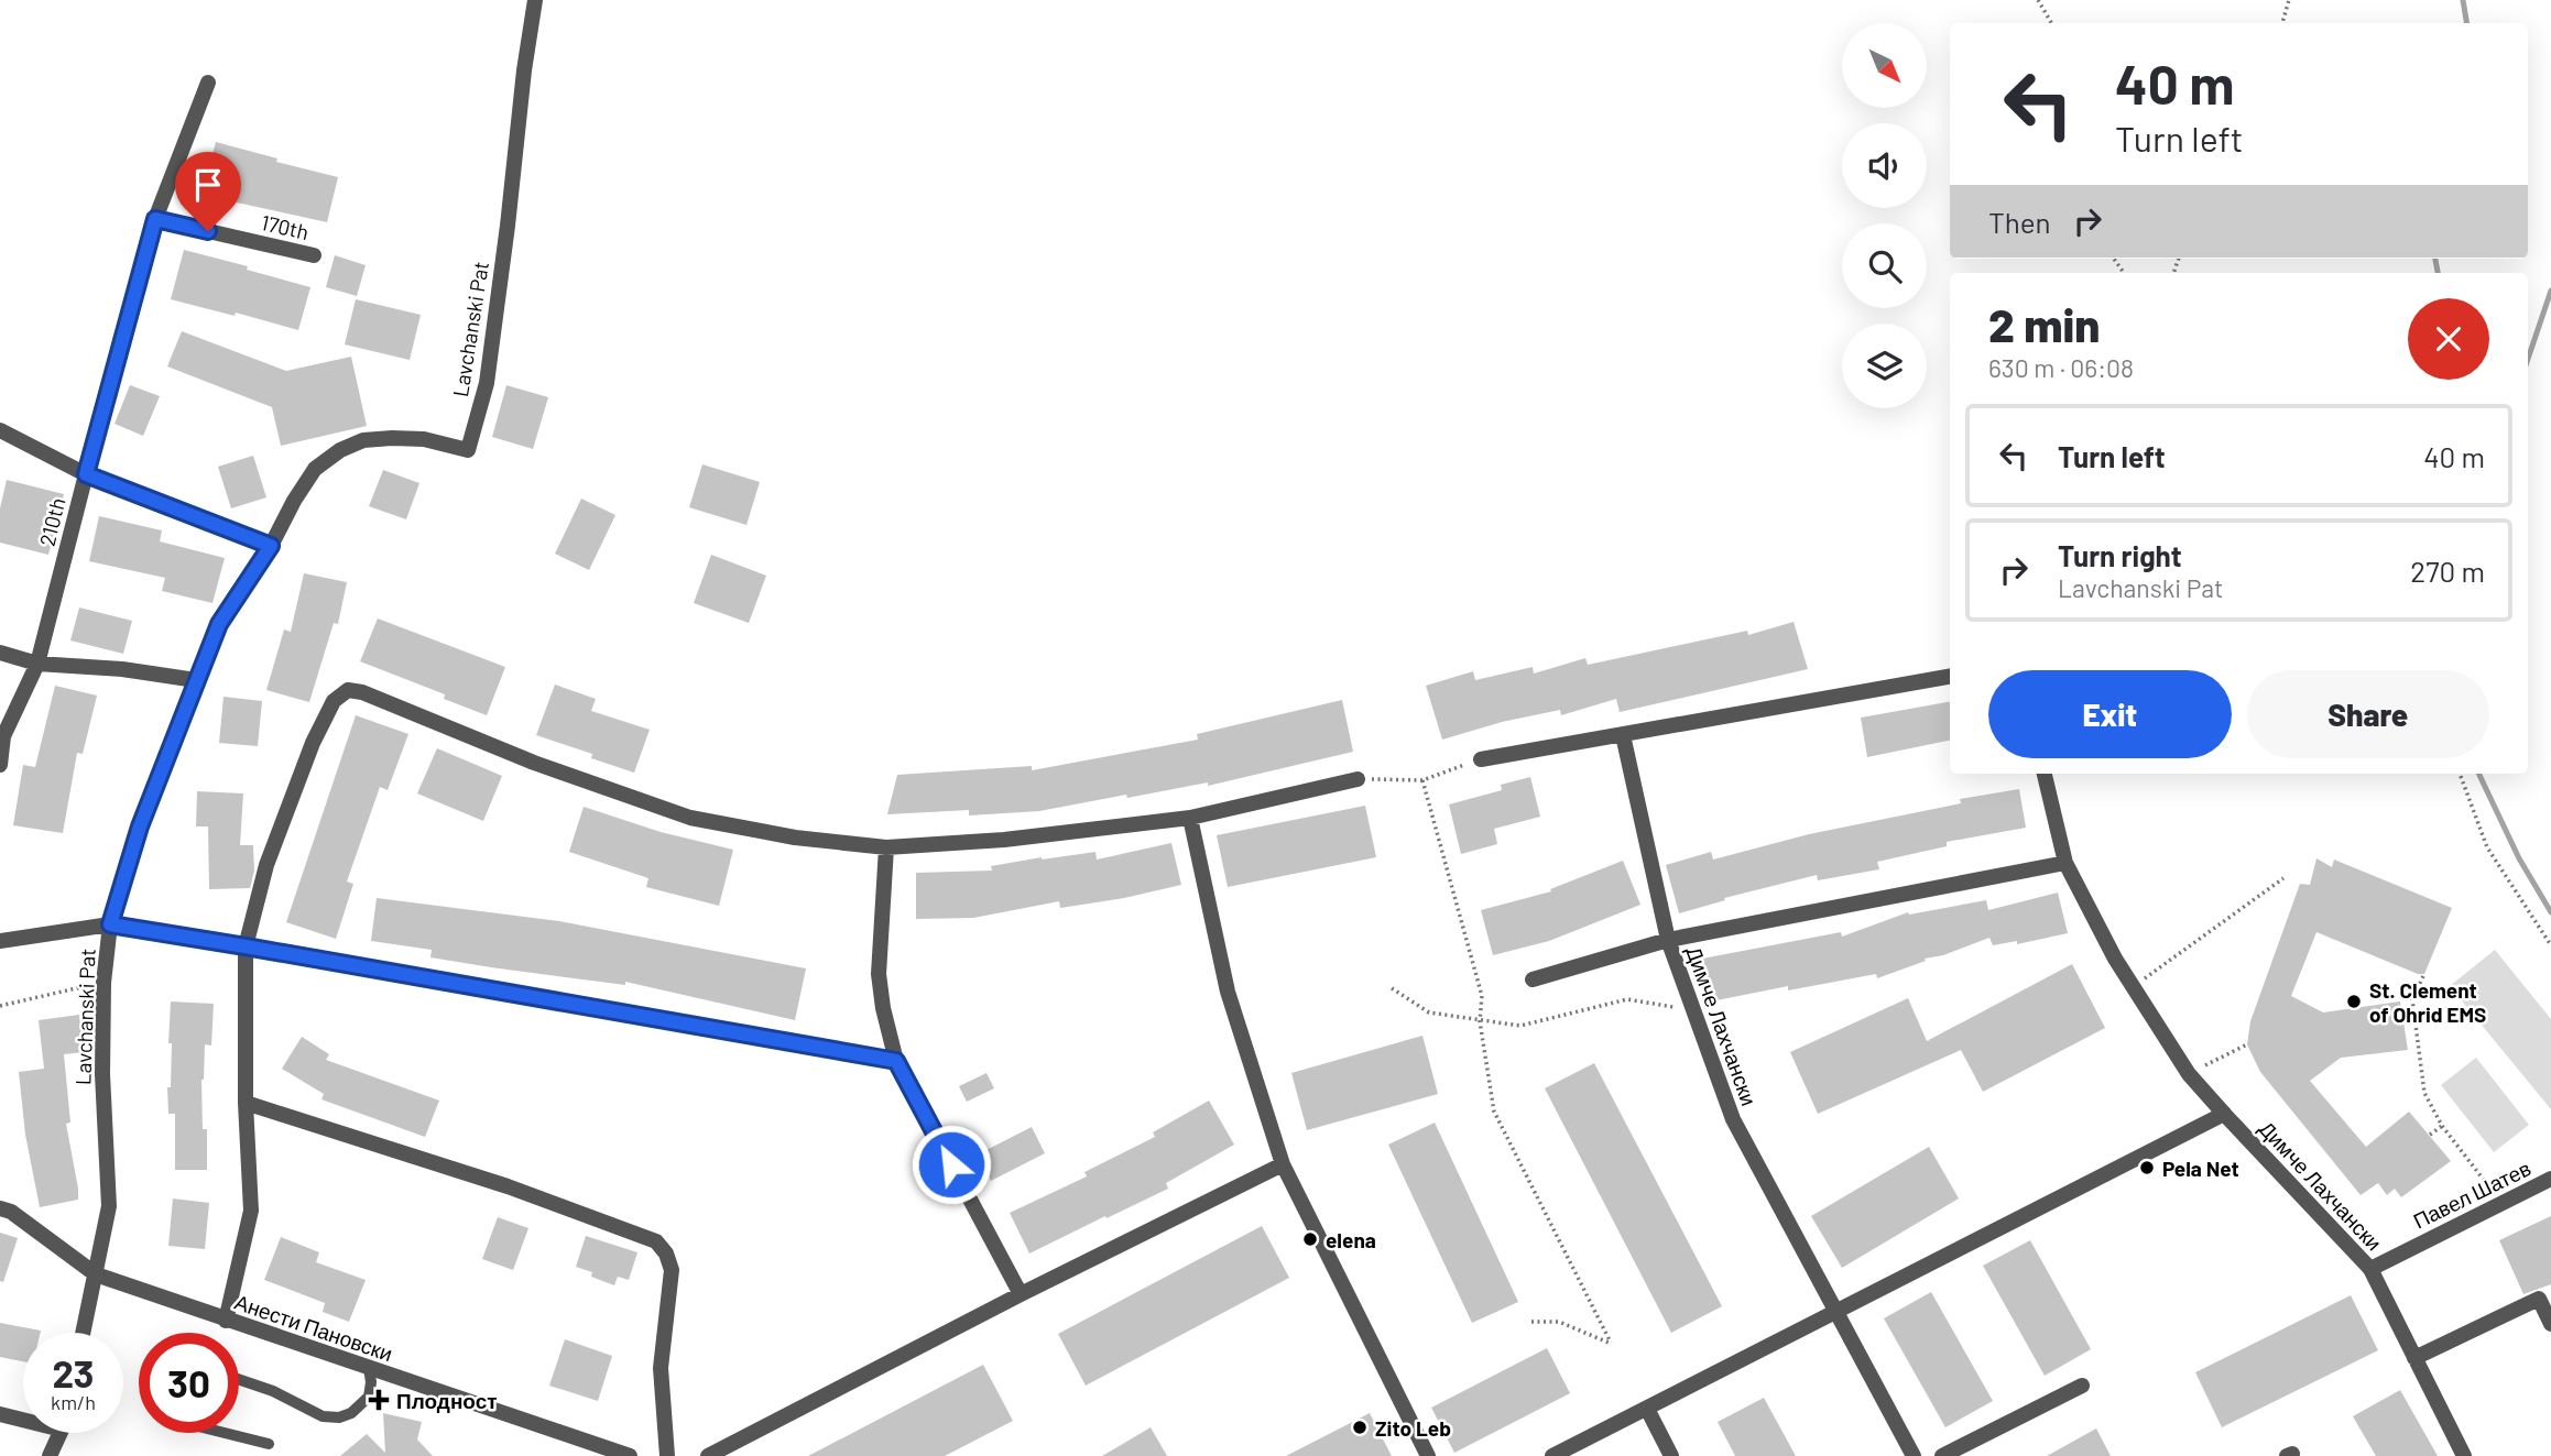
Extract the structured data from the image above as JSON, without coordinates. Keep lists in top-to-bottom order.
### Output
{
  "streets": {
    "street": [
      "170th",
      "Lavchanski Pat",
      "210th",
      "Димче Лахчански",
      "Павел Шатев",
      "Анести Пановски"
    ]
  },
  "crossings": [
    ["170th", "210th"],
    ["Lavchanski Pat", "Анести Пановски"],
    ["Димче Лахчански", "Павел Шатев"]
  ],
  "places": {
    "other": [
      "St. Clement of Ohrid EMS",
      "Pela Net",
      "elena",
      "Zito Leb"
    ],
    "health": ["Плодност"]
  },
  "north": "bottom right",
  "page": {
    "turn": ["40 m", "Turn left"],
    "then": "Then",
    "heading": ["2 min", "630 m · 06:08"],
    "list": [
      {
        "name": "Turn left",
        "value": "40 m"
      },
      {
        "name": "Turn right",
        "note": "Lavchanski Pat",
        "value": "270 m"
      }
    ],
    "buttons": ["Exit", "Share"],
    "speed": "23 km/h",
    "limit": "30"
  }
}
